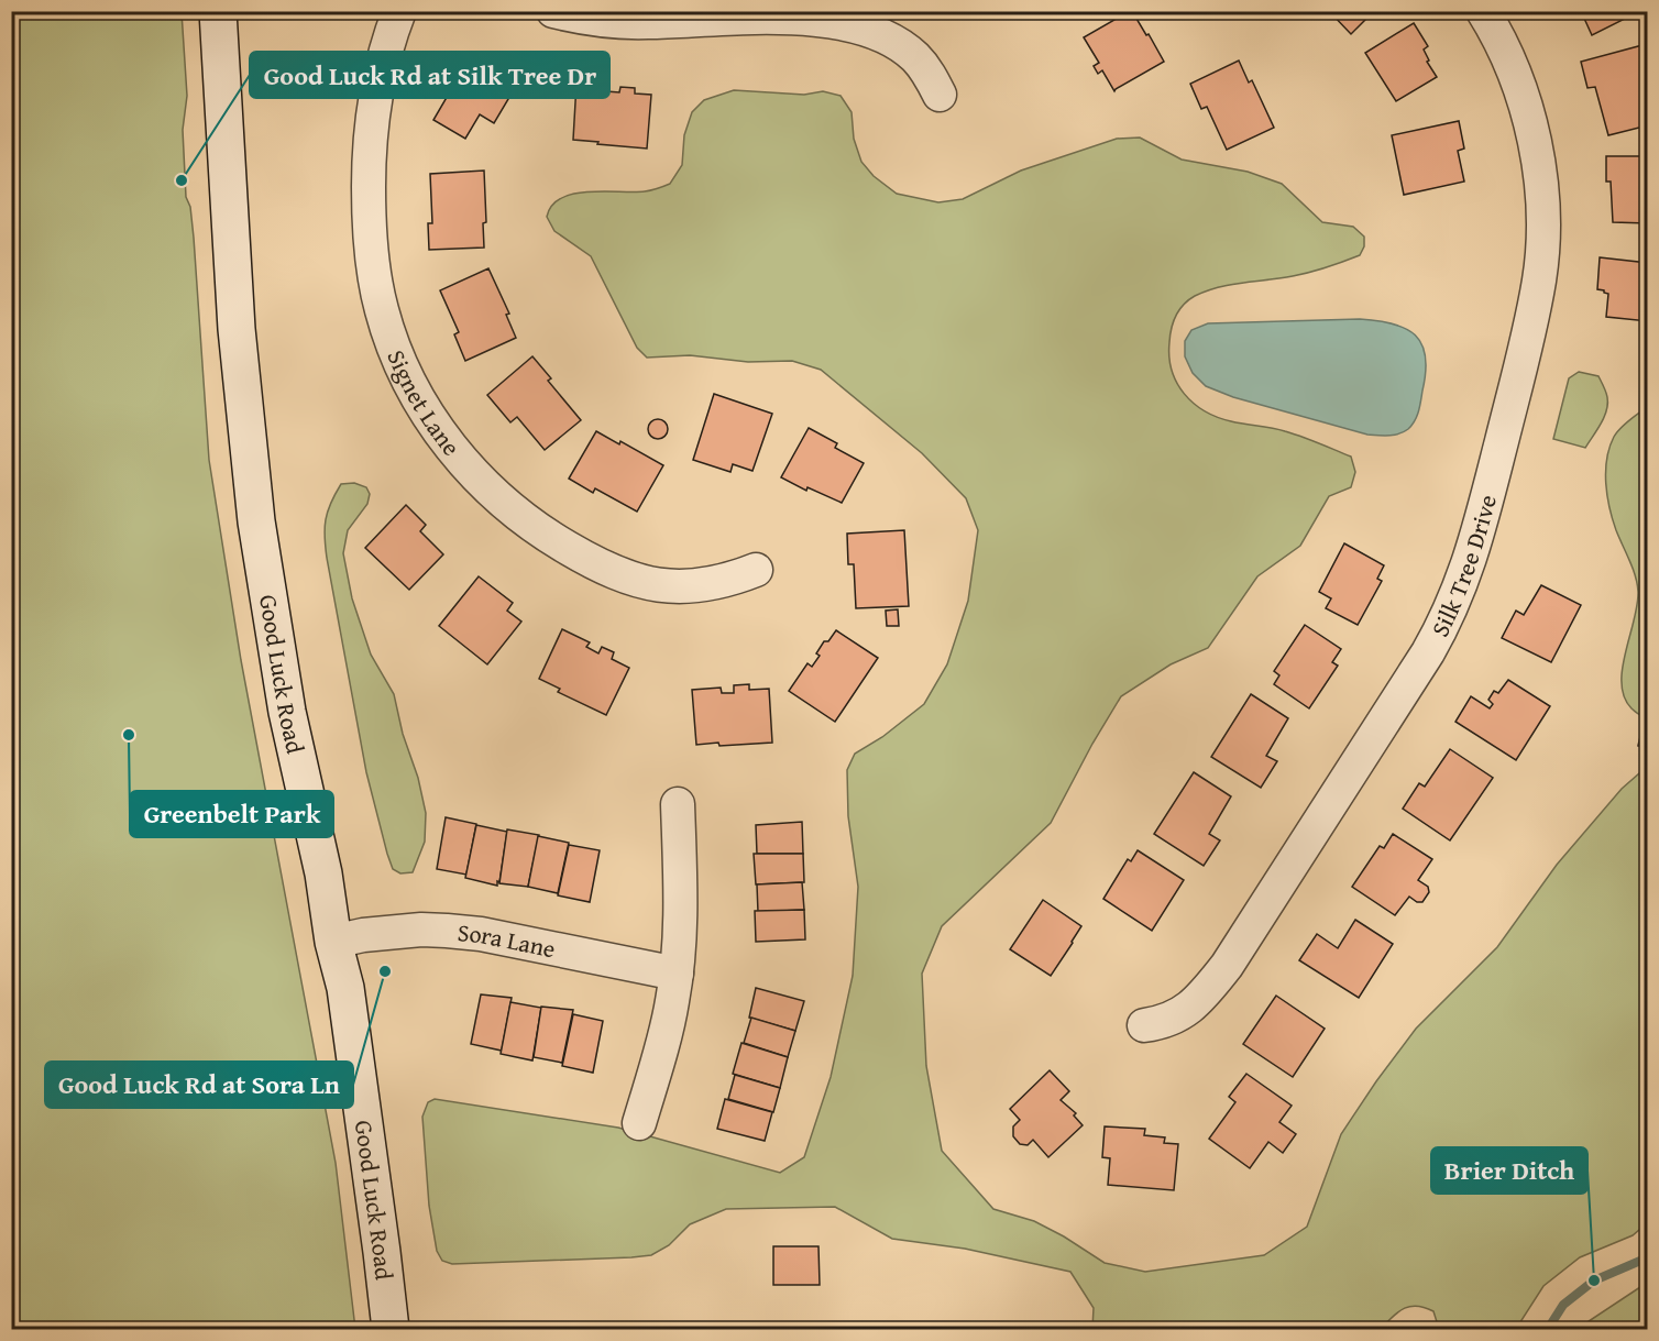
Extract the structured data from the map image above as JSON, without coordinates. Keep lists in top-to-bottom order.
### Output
{
  "streets": {
    "main road": ["Good Luck Road"],
    "street": ["Signet Lane", "Silk Tree Drive", "Sora Lane"]
  },
  "crossings": [
    ["Good Luck Road", "Sora Lane"]
  ],
  "places": [
    "Good Luck Rd at Silk Tree Dr",
    "Greenbelt Park",
    "Good Luck Rd at Sora Ln",
    "Brier Ditch"
  ]
}
